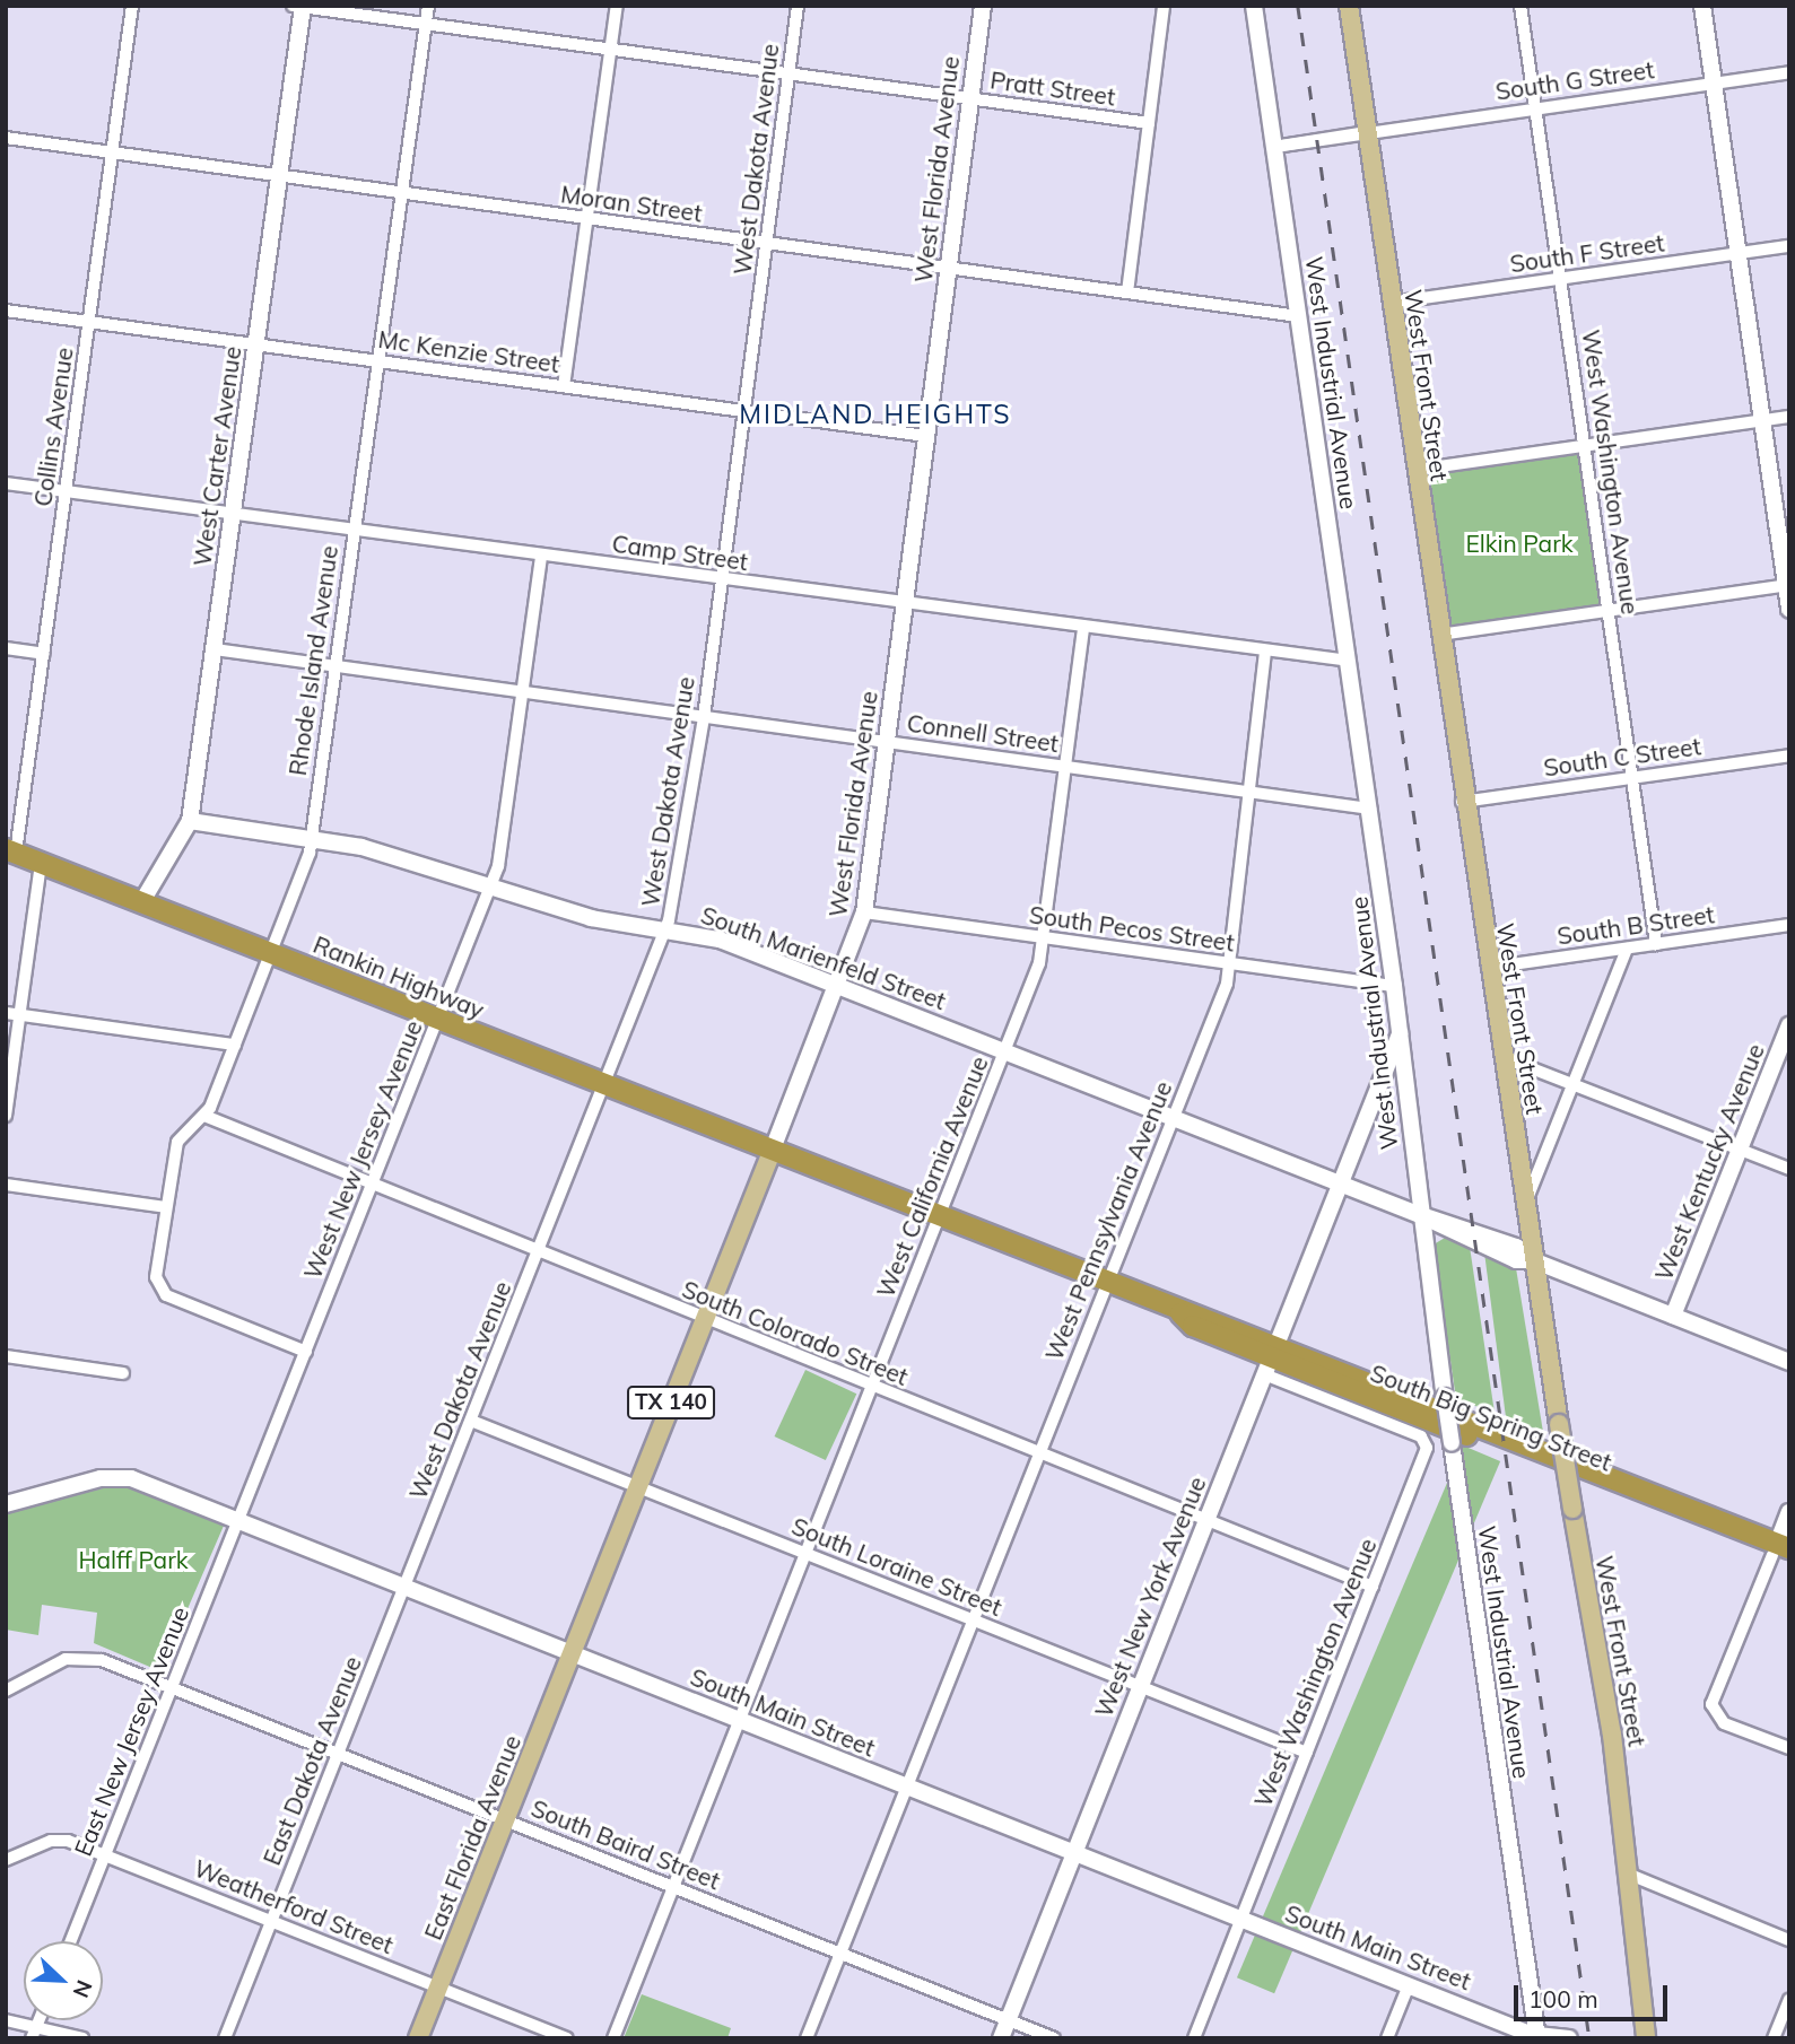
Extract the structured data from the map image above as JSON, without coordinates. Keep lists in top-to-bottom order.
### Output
{
  "streets": {
    "highway": ["Rankin Highway", "South Big Spring Street"],
    "main road": [
      "West Florida Avenue",
      "West Front Street",
      "TX 140",
      "East Florida Avenue"
    ],
    "street": [
      "South G Street",
      "Pratt Street",
      "West Dakota Avenue",
      "Moran Street",
      "South F Street",
      "Mc Kenzie Street",
      "West Industrial Avenue",
      "Collins Avenue",
      "West Carter Avenue",
      "West Washington Avenue",
      "Camp Street",
      "Rhode Island Avenue",
      "Connell Street",
      "South C Street",
      "South B Street",
      "South Pecos Street",
      "South Marienfeld Street",
      "West New Jersey Avenue",
      "West Kentucky Avenue",
      "West California Avenue",
      "West Pennsylvania Avenue",
      "South Colorado Street",
      "South Loraine Street",
      "West New York Avenue",
      "South Main Street",
      "East New Jersey Avenue",
      "East Dakota Avenue",
      "South Baird Street",
      "Weatherford Street"
    ]
  },
  "crossings": [
    ["South G Street", "West Industrial Avenue"],
    ["South G Street", "West Front Street"],
    ["South G Street", "West Washington Avenue"],
    ["Pratt Street", "West Dakota Avenue"],
    ["Pratt Street", "West Florida Avenue"],
    ["Pratt Street", "West Carter Avenue"],
    ["Pratt Street", "Rhode Island Avenue"],
    ["West Dakota Avenue", "Moran Street"],
    ["West Dakota Avenue", "Mc Kenzie Street"],
    ["West Dakota Avenue", "Camp Street"],
    ["West Dakota Avenue", "Connell Street"],
    ["West Dakota Avenue", "South Marienfeld Street"],
    ["West Dakota Avenue", "Rankin Highway"],
    ["West Dakota Avenue", "South Colorado Street"],
    ["West Dakota Avenue", "South Loraine Street"],
    ["West Dakota Avenue", "South Main Street"],
    ["West Dakota Avenue", "East Dakota Avenue"],
    ["West Florida Avenue", "Moran Street"],
    ["West Florida Avenue", "Mc Kenzie Street"],
    ["West Florida Avenue", "Camp Street"],
    ["West Florida Avenue", "Connell Street"],
    ["West Florida Avenue", "South Pecos Street"],
    ["West Florida Avenue", "South Marienfeld Street"],
    ["West Florida Avenue", "Rankin Highway"],
    ["West Florida Avenue", "South Colorado Street"],
    ["West Florida Avenue", "South Big Spring Street"],
    ["West Florida Avenue", "South Loraine Street"],
    ["West Florida Avenue", "South Main Street"],
    ["West Florida Avenue", "East Florida Avenue"],
    ["Moran Street", "West Industrial Avenue"],
    ["Moran Street", "Collins Avenue"],
    ["Moran Street", "West Carter Avenue"],
    ["Moran Street", "Rhode Island Avenue"],
    ["South F Street", "West Front Street"],
    ["South F Street", "West Washington Avenue"],
    ["Mc Kenzie Street", "Collins Avenue"],
    ["Mc Kenzie Street", "West Carter Avenue"],
    ["Mc Kenzie Street", "Rhode Island Avenue"],
    ["West Industrial Avenue", "Camp Street"],
    ["West Industrial Avenue", "Connell Street"],
    ["West Industrial Avenue", "South Pecos Street"],
    ["West Industrial Avenue", "South Marienfeld Street"],
    ["West Industrial Avenue", "West New York Avenue"],
    ["West Industrial Avenue", "South Main Street"],
    ["West Front Street", "South C Street"],
    ["West Front Street", "South B Street"],
    ["West Front Street", "South Marienfeld Street"],
    ["Collins Avenue", "Camp Street"],
    ["Collins Avenue", "Rankin Highway"],
    ["West Carter Avenue", "Camp Street"],
    ["West Carter Avenue", "Connell Street"],
    ["West Carter Avenue", "South Marienfeld Street"],
    ["West Carter Avenue", "Rankin Highway"],
    ["West Washington Avenue", "South C Street"],
    ["West Washington Avenue", "South B Street"],
    ["West Washington Avenue", "South Colorado Street"],
    ["West Washington Avenue", "South Big Spring Street"],
    ["West Washington Avenue", "South Loraine Street"],
    ["West Washington Avenue", "South Main Street"],
    ["Camp Street", "Rhode Island Avenue"],
    ["Camp Street", "West New Jersey Avenue"],
    ["Camp Street", "West California Avenue"],
    ["Camp Street", "West Pennsylvania Avenue"],
    ["Rhode Island Avenue", "Connell Street"],
    ["Rhode Island Avenue", "South Marienfeld Street"],
    ["Rhode Island Avenue", "Rankin Highway"],
    ["Rhode Island Avenue", "West New Jersey Avenue"],
    ["Rhode Island Avenue", "South Colorado Street"],
    ["Connell Street", "West New Jersey Avenue"],
    ["Connell Street", "West California Avenue"],
    ["Connell Street", "West Pennsylvania Avenue"],
    ["South Pecos Street", "West California Avenue"],
    ["South Pecos Street", "West Pennsylvania Avenue"],
    ["South Marienfeld Street", "West New Jersey Avenue"],
    ["South Marienfeld Street", "West Kentucky Avenue"],
    ["South Marienfeld Street", "West California Avenue"],
    ["South Marienfeld Street", "West Pennsylvania Avenue"],
    ["South Marienfeld Street", "West New York Avenue"],
    ["Rankin Highway", "West New Jersey Avenue"],
    ["Rankin Highway", "South Big Spring Street"],
    ["West New Jersey Avenue", "South Colorado Street"],
    ["West New Jersey Avenue", "South Main Street"],
    ["West New Jersey Avenue", "East New Jersey Avenue"],
    ["West California Avenue", "South Colorado Street"],
    ["West California Avenue", "South Big Spring Street"],
    ["West California Avenue", "South Loraine Street"],
    ["West California Avenue", "South Main Street"],
    ["West California Avenue", "South Baird Street"],
    ["West Pennsylvania Avenue", "South Colorado Street"],
    ["West Pennsylvania Avenue", "South Big Spring Street"],
    ["West Pennsylvania Avenue", "South Loraine Street"],
    ["West Pennsylvania Avenue", "South Main Street"],
    ["West Pennsylvania Avenue", "South Baird Street"],
    ["South Colorado Street", "West New York Avenue"],
    ["South Big Spring Street", "West New York Avenue"],
    ["South Loraine Street", "West New York Avenue"],
    ["West New York Avenue", "South Main Street"],
    ["West New York Avenue", "South Baird Street"],
    ["South Main Street", "East New Jersey Avenue"],
    ["South Main Street", "East Dakota Avenue"],
    ["South Main Street", "East Florida Avenue"],
    ["East New Jersey Avenue", "South Baird Street"],
    ["East New Jersey Avenue", "Weatherford Street"],
    ["East Dakota Avenue", "South Baird Street"],
    ["East Dakota Avenue", "Weatherford Street"],
    ["East Florida Avenue", "South Baird Street"],
    ["East Florida Avenue", "Weatherford Street"]
  ],
  "districts": ["MIDLAND HEIGHTS"],
  "parks": ["Elkin Park", "Halff Park"],
  "scale_bar": "100 m",
  "north": "bottom right"
}
